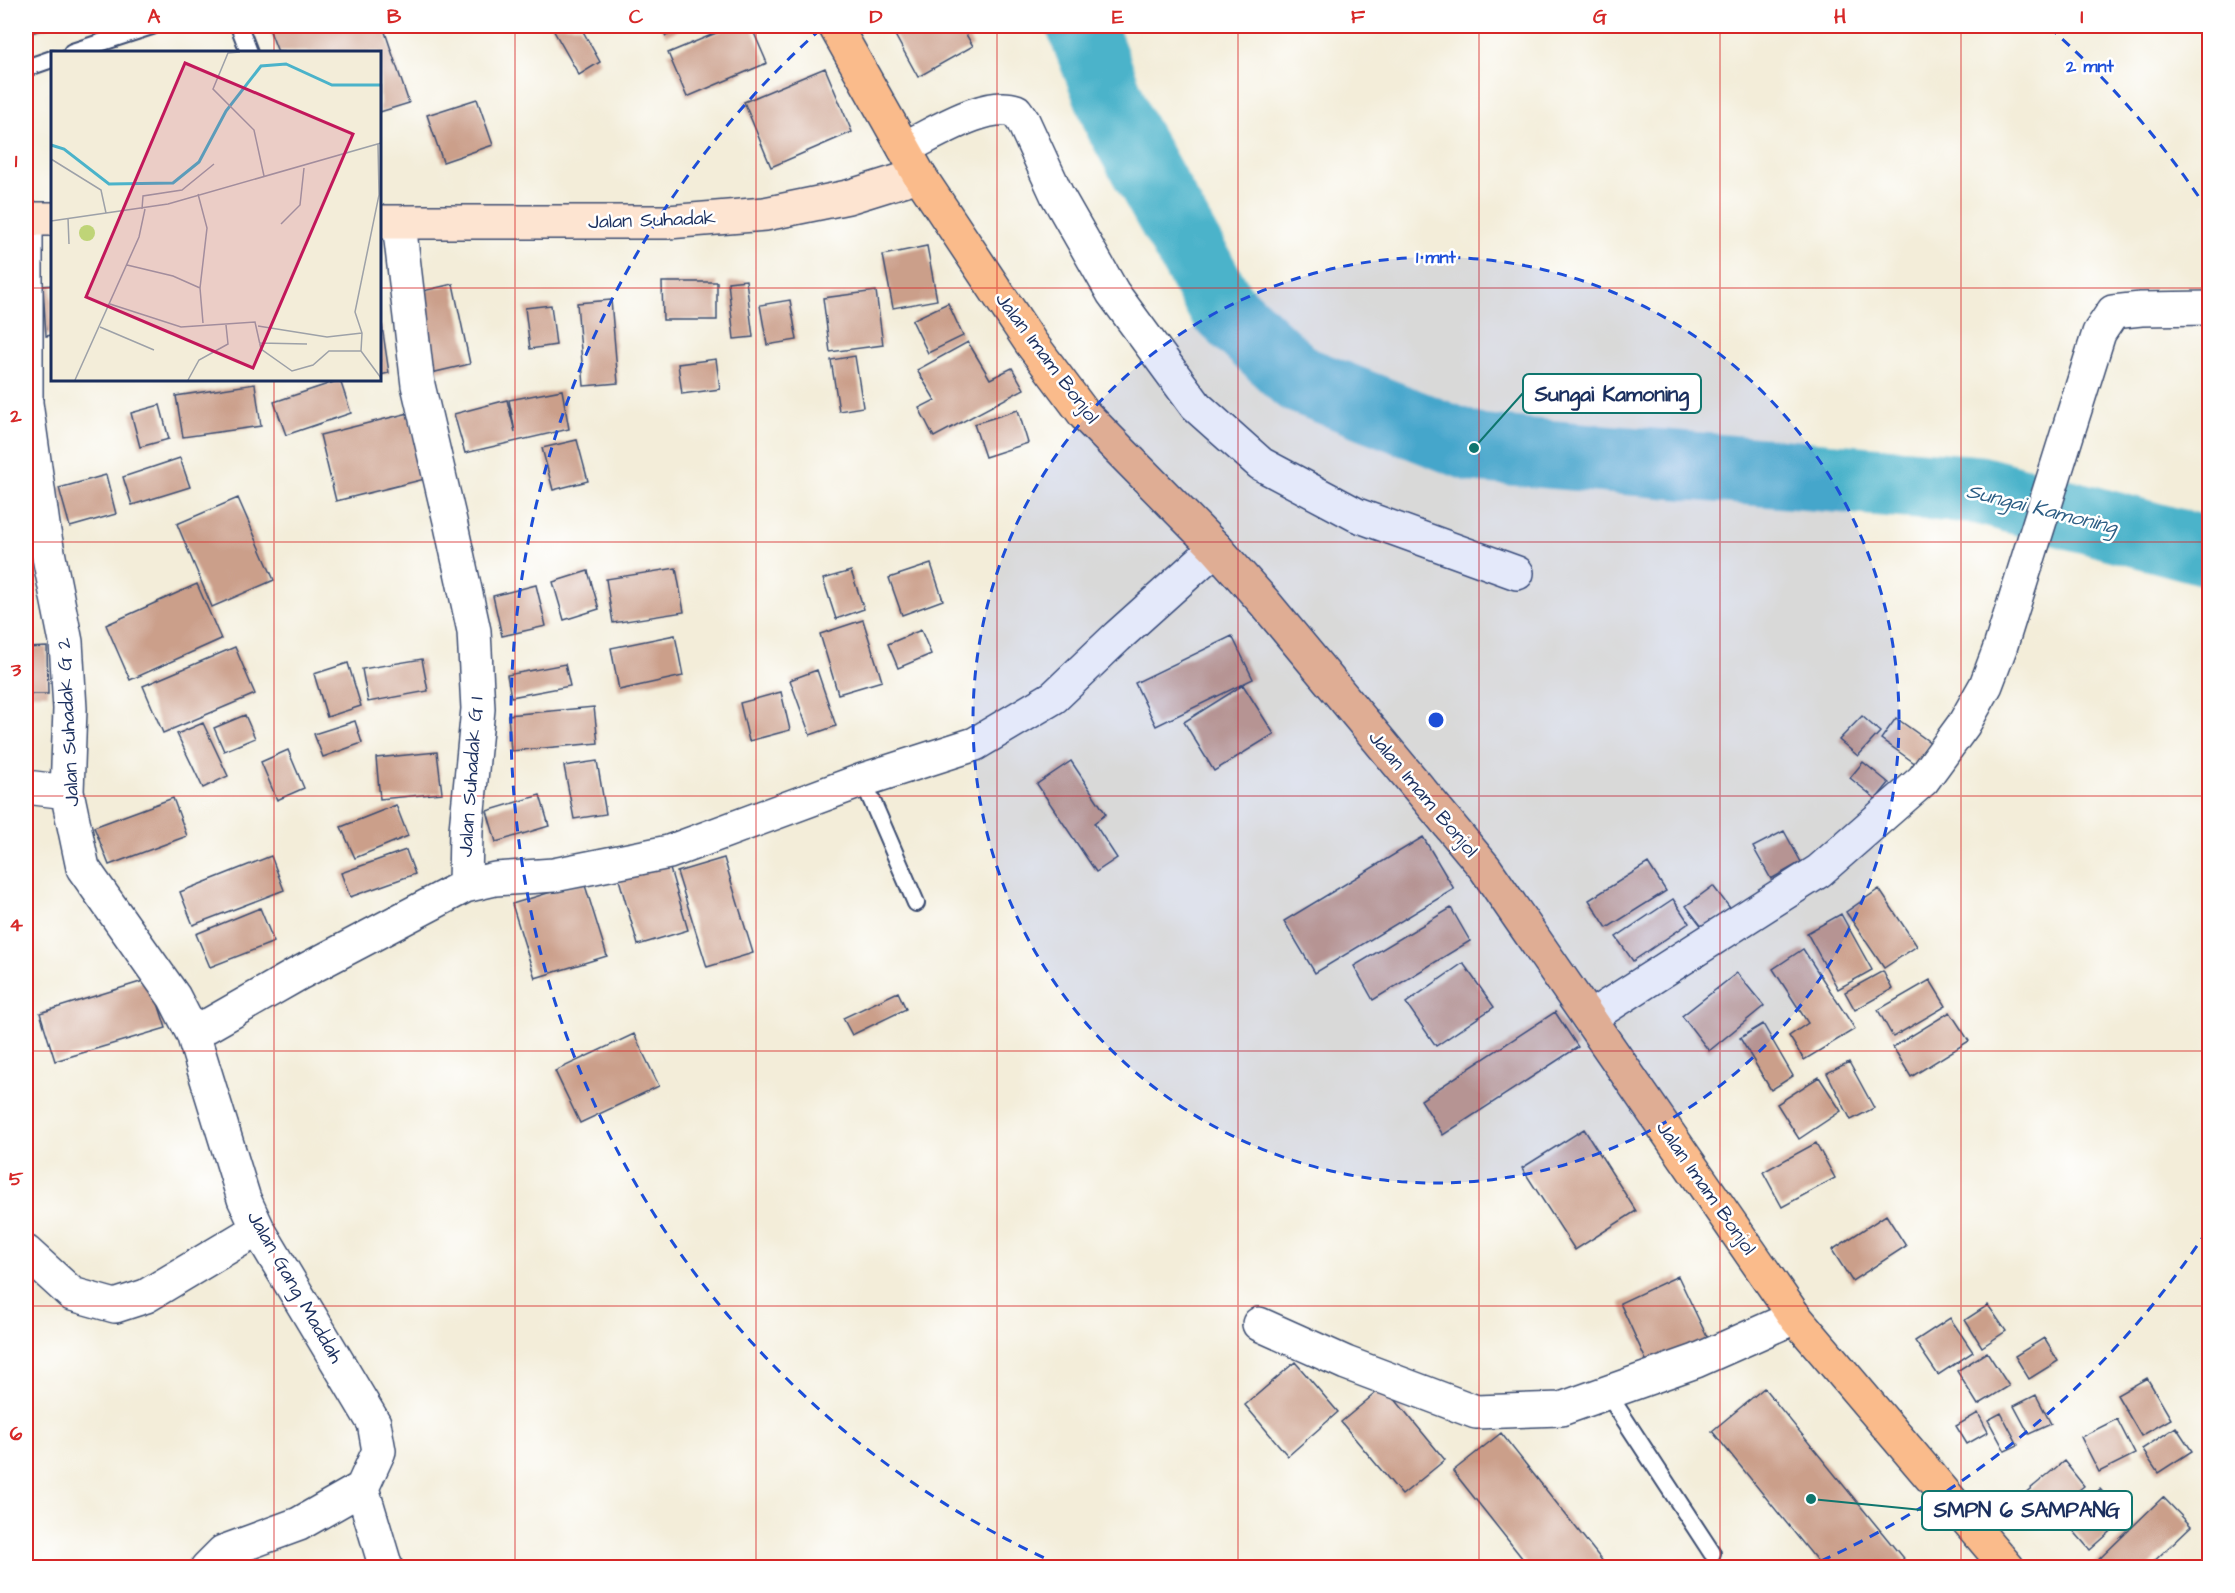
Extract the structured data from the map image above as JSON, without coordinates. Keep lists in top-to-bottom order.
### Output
{
  "streets": {
    "main road": ["Jalan Imam Bonjol"],
    "street": [
      "Jalan Suhadak",
      "Jalan Suhadak G 2",
      "Jalan Suhadak G 1",
      "Jalan Gang Maddah"
    ]
  },
  "crossings": [
    ["Jalan Suhadak", "Jalan Imam Bonjol"],
    ["Jalan Suhadak", "Jalan Suhadak G 1"],
    ["Jalan Suhadak G 2", "Jalan Gang Maddah"],
    ["Jalan Suhadak G 1", "Jalan Gang Maddah"]
  ],
  "water": ["Sungai Kamoning"],
  "places": ["Sungai Kamoning", "SMPN 6 SAMPANG"],
  "grid": {
    "columns": [
      "A",
      "B",
      "C",
      "D",
      "E",
      "F",
      "G",
      "H",
      "I"
    ],
    "rows": [
      "1",
      "2",
      "3",
      "4",
      "5",
      "6"
    ]
  },
  "rings": ["2 mnt", "1 mnt"]
}
